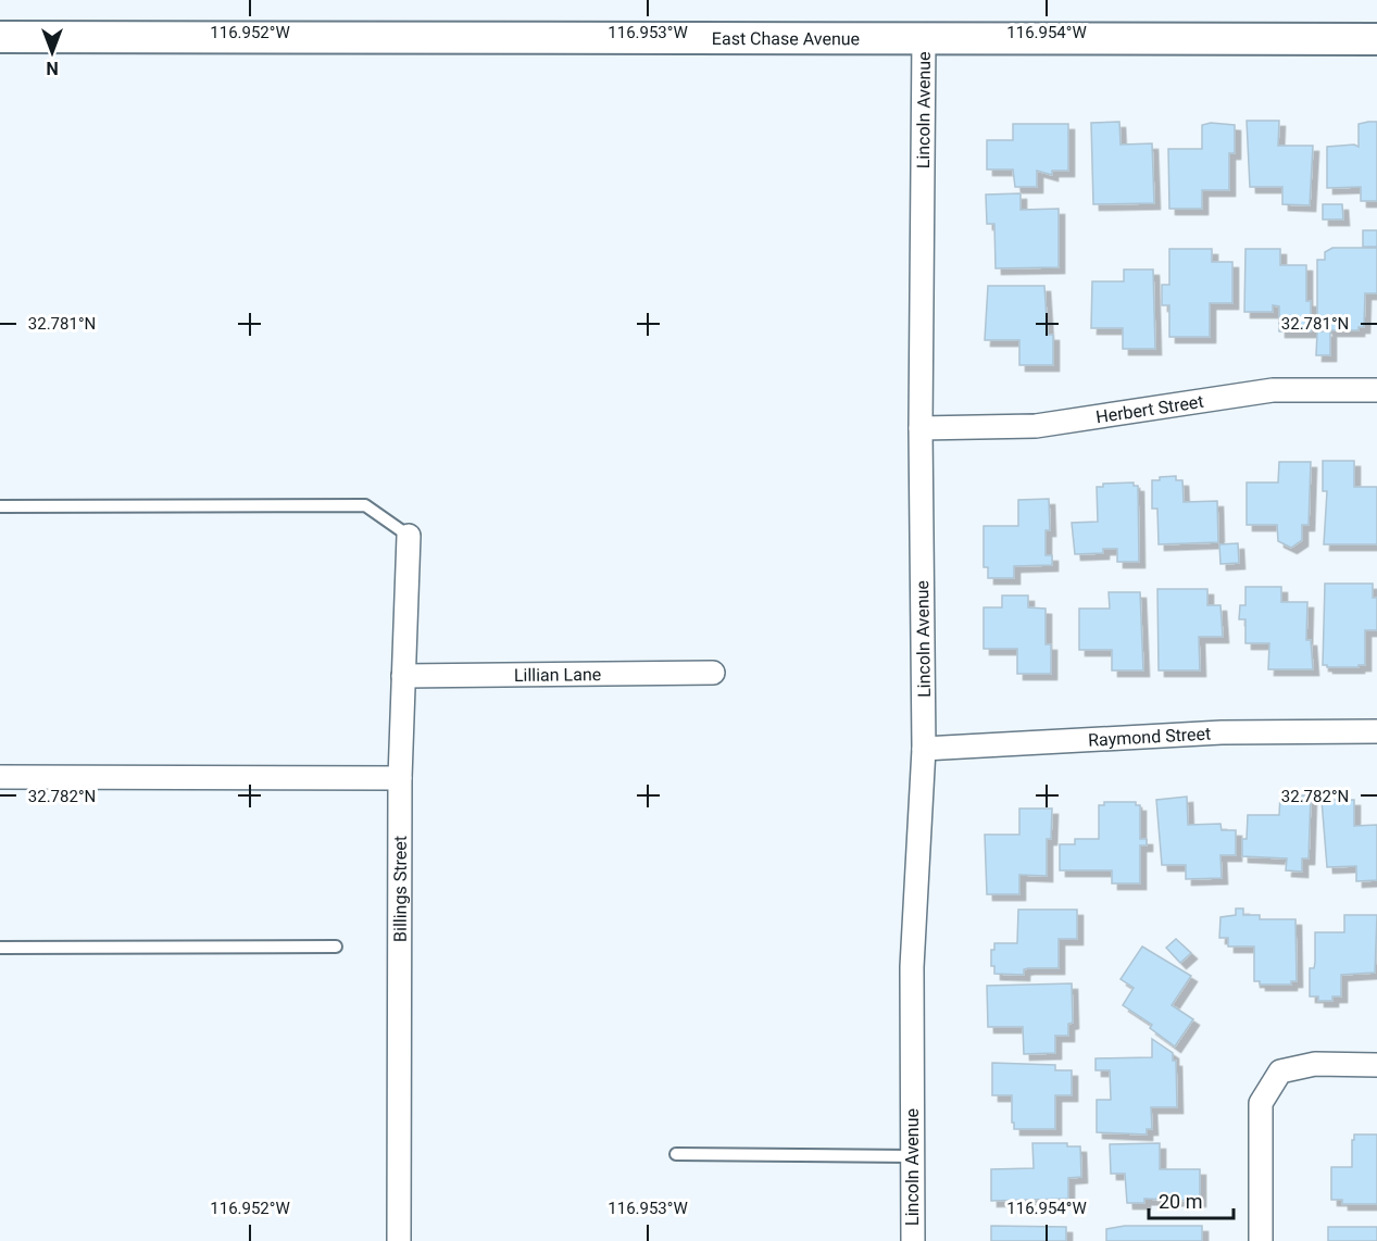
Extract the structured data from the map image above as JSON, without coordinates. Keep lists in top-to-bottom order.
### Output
{
  "streets": {
    "main road": ["East Chase Avenue"],
    "street": [
      "Lincoln Avenue",
      "Herbert Street",
      "Lillian Lane",
      "Raymond Street",
      "Billings Street"
    ]
  },
  "crossings": [
    ["East Chase Avenue", "Lincoln Avenue"],
    ["Lincoln Avenue", "Herbert Street"],
    ["Lincoln Avenue", "Raymond Street"],
    ["Lillian Lane", "Billings Street"]
  ],
  "scale_bar": "20 m",
  "north": "bottom",
  "coordinates": [
    "116.952°W",
    "116.953°W",
    "116.954°W",
    "32.781°N",
    "32.782°N"
  ]
}
